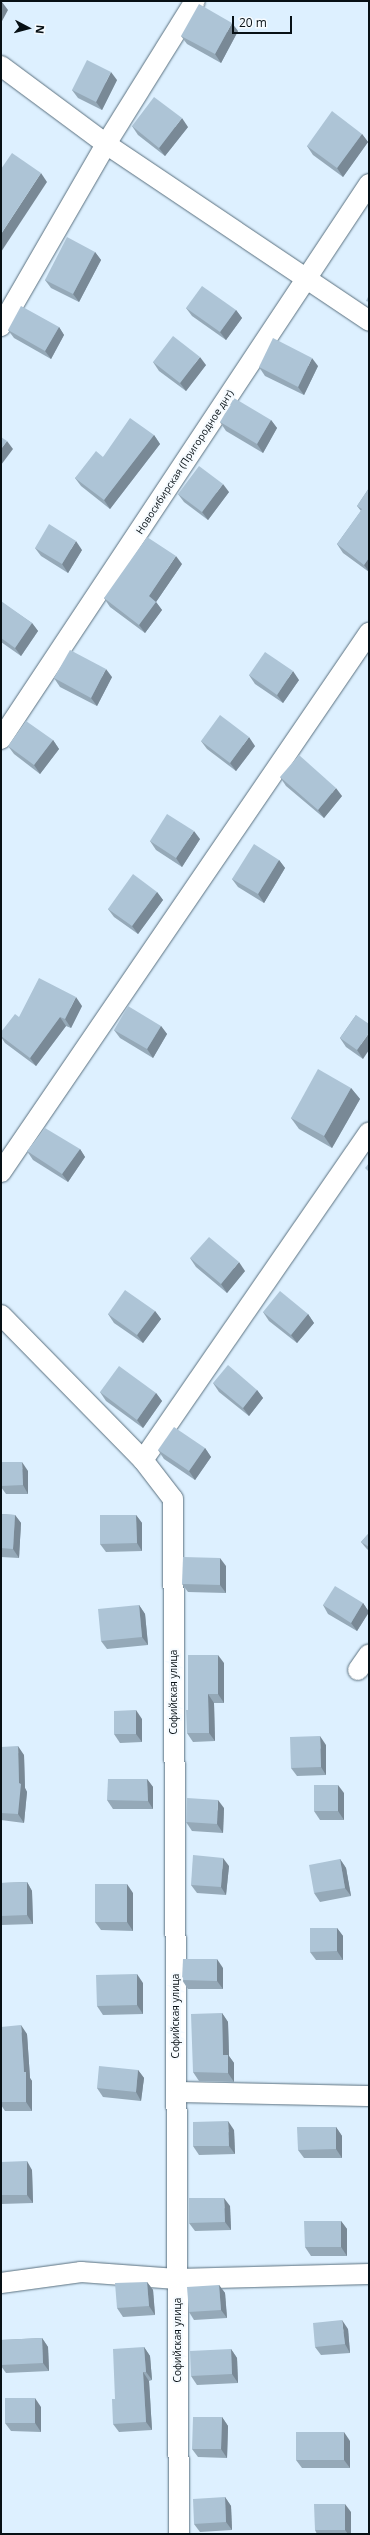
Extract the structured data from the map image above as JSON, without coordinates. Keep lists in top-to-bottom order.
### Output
{
  "streets": {
    "street": ["Новосибирская (Пригородное днт)", "Софийская улица"]
  },
  "scale_bar": "20 m",
  "north": "right"
}
